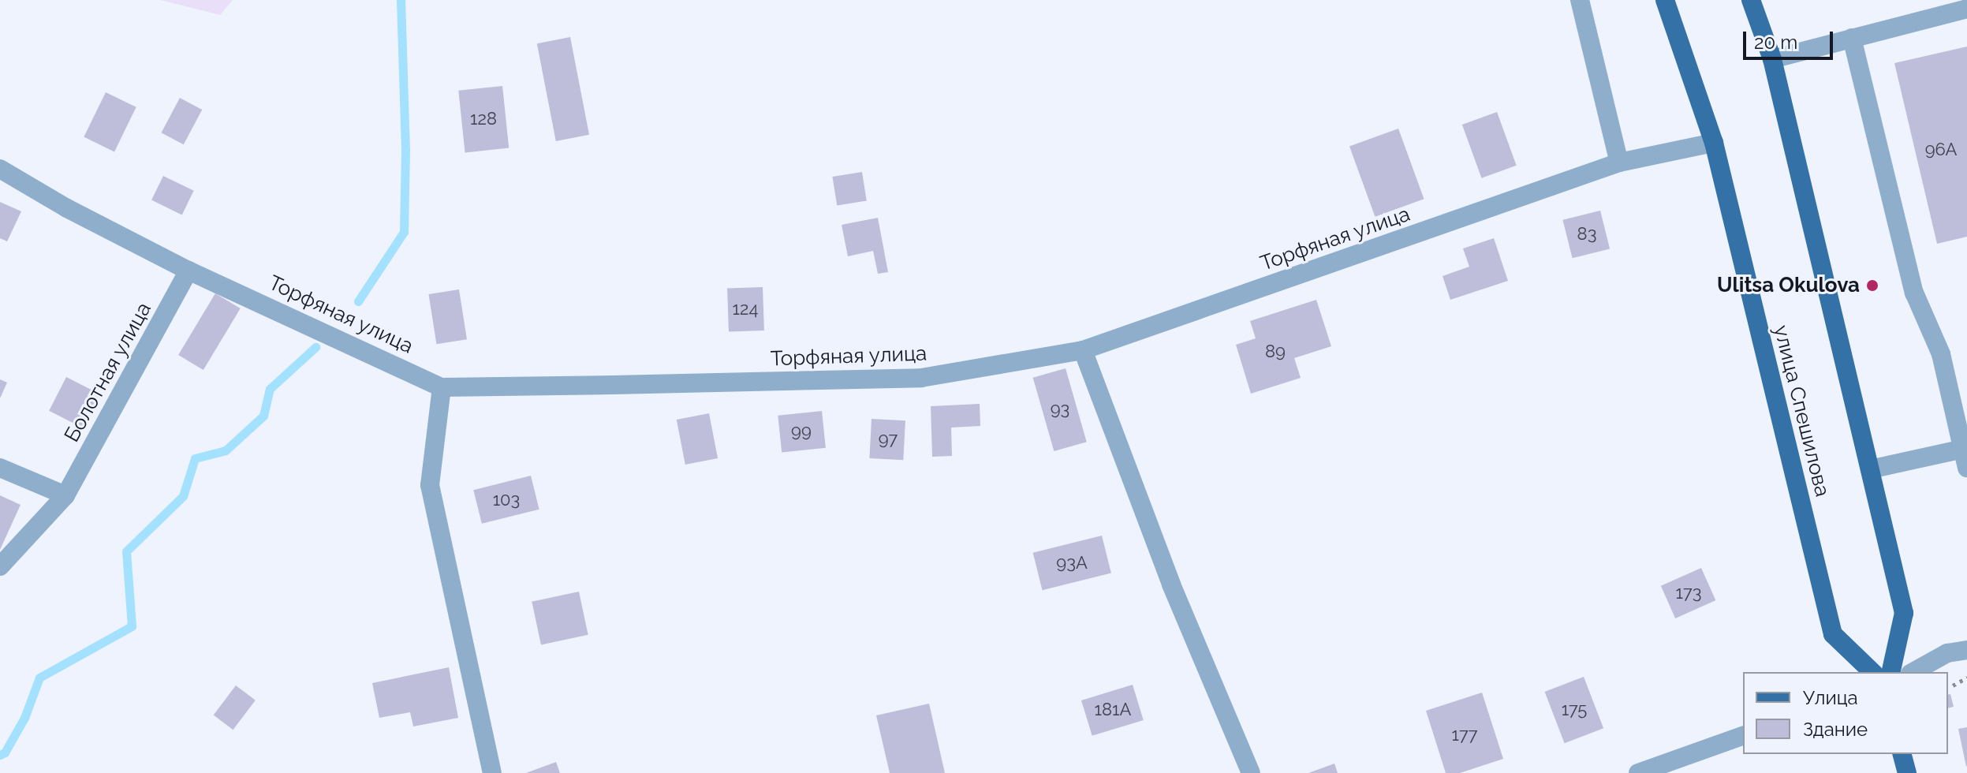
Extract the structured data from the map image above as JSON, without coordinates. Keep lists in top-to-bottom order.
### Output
{
  "streets": {
    "main road": ["улица Спешилова"],
    "street": ["Торфяная улица", "Болотная улица"]
  },
  "crossings": [
    ["Торфяная улица", "Болотная улица"],
    ["Торфяная улица", "улица Спешилова"]
  ],
  "places": ["Ulitsa Okulova"],
  "house_numbers": [
    "128",
    "96А",
    "83",
    "124",
    "89",
    "93",
    "99",
    "97",
    "103",
    "93А",
    "173",
    "181А",
    "175",
    "177"
  ],
  "legend": ["Улица", "Здание"],
  "scale_bar": "20 m"
}
